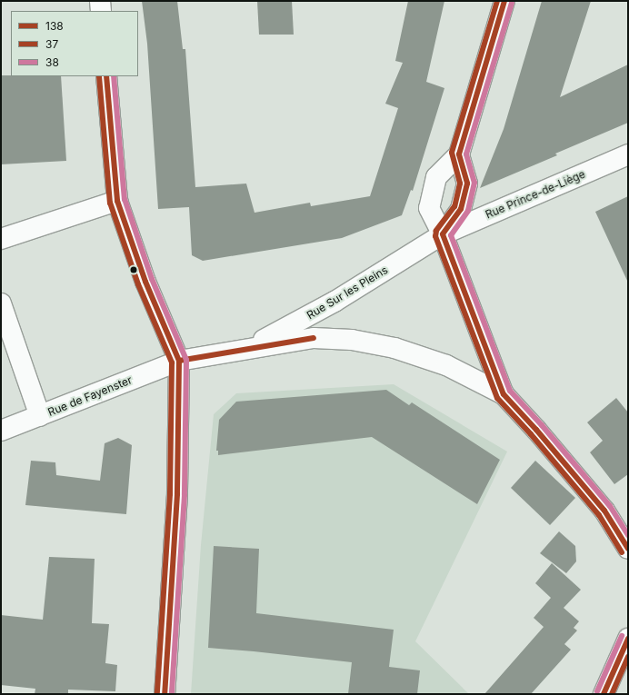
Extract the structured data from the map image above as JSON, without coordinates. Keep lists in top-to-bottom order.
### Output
{
  "streets": {
    "street": ["Rue Prince-de-Liège", "Rue Sur les Pleins", "Rue de Fayenster"]
  },
  "crossings": [
    ["Rue Prince-de-Liège", "Rue Sur les Pleins"],
    ["Rue Sur les Pleins", "Rue de Fayenster"]
  ],
  "lines": ["transit line 138", "transit line 37", "transit line 38"],
  "legend": ["138", "37", "38"]
}
